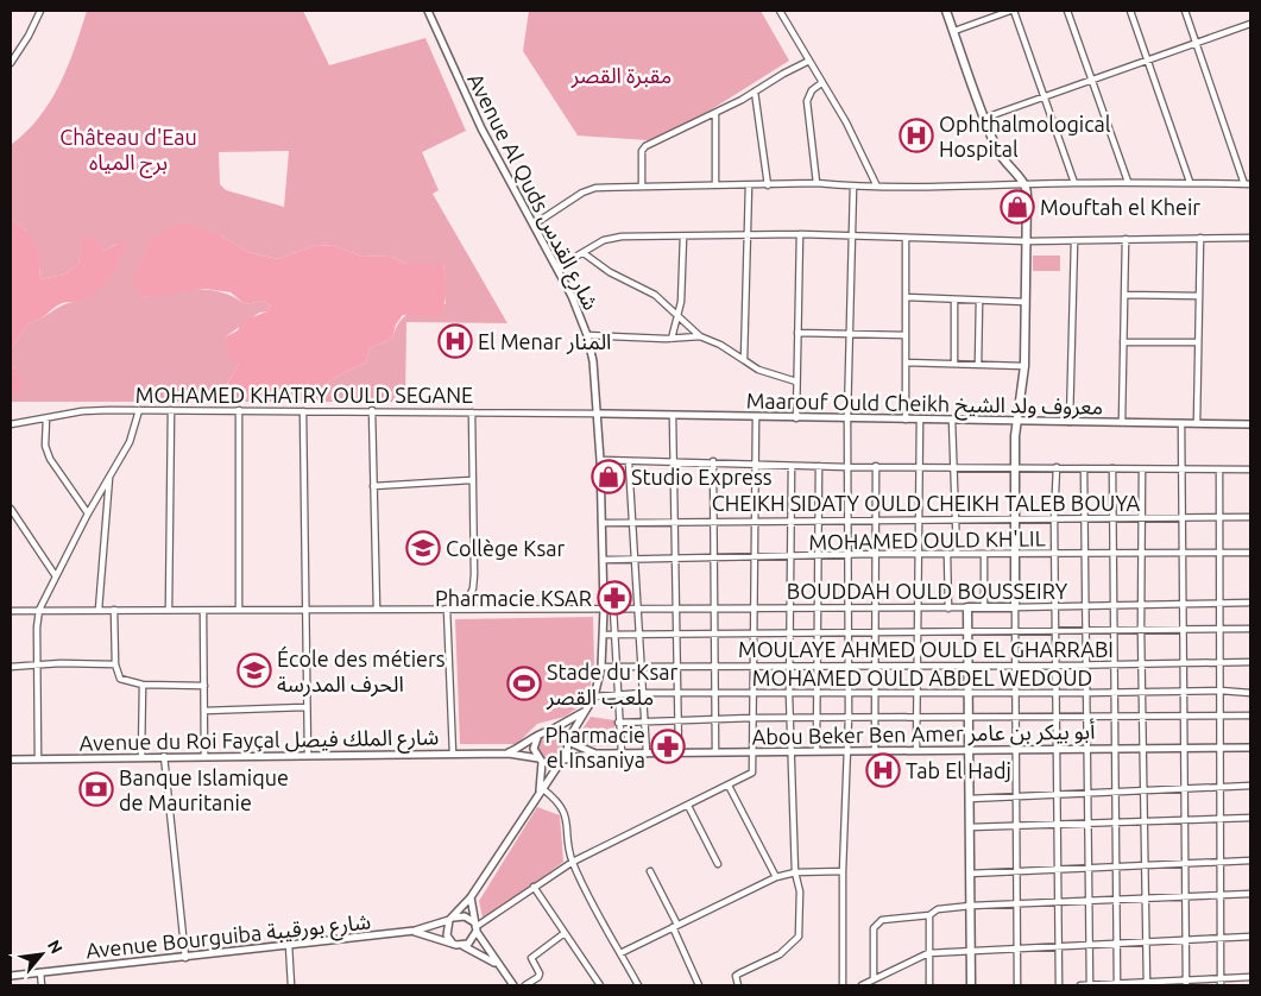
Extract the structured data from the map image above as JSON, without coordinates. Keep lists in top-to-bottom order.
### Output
{
  "streets": {
    "main road": ["BOUDDAH OULD BOUSSEIRY"],
    "street": [
      "Avenue Al Quds شارع القدس",
      "MOHAMED KHATRY OULD SEGANE",
      "Maarouf Ould Cheikh معروف ولد الشيخ",
      "CHEIKH SIDATY OULD CHEIKH TALEB BOUYA",
      "MOHAMED OULD KH'LIL",
      "MOULAYE AHMED OULD EL GHARRABI",
      "MOHAMED OULD ABDEL WEDOUD",
      "Abou Beker Ben Amer أبو بيكر بن عامر",
      "Avenue du Roi Fayçal شارع الملك فيصل",
      "Avenue Bourguiba شارع بورقيبة"
    ]
  },
  "crossings": [
    ["Avenue Al Quds شارع القدس", "MOHAMED KHATRY OULD SEGANE"],
    ["Avenue Al Quds شارع القدس", "Maarouf Ould Cheikh معروف ولد الشيخ"],
    ["Avenue Al Quds شارع القدس", "CHEIKH SIDATY OULD CHEIKH TALEB BOUYA"],
    ["Avenue Al Quds شارع القدس", "MOHAMED OULD KH'LIL"],
    ["Avenue Al Quds شارع القدس", "BOUDDAH OULD BOUSSEIRY"],
    ["Avenue Al Quds شارع القدس", "MOULAYE AHMED OULD EL GHARRABI"],
    ["Avenue Al Quds شارع القدس", "MOHAMED OULD ABDEL WEDOUD"],
    ["Avenue Al Quds شارع القدس", "Abou Beker Ben Amer أبو بيكر بن عامر"],
    ["Avenue Al Quds شارع القدس", "Avenue du Roi Fayçal شارع الملك فيصل"],
    ["MOHAMED KHATRY OULD SEGANE", "Maarouf Ould Cheikh معروف ولد الشيخ"],
    ["Abou Beker Ben Amer أبو بيكر بن عامر", "Avenue du Roi Fayçal شارع الملك فيصل"]
  ],
  "parks": ["مقبرة القصر", "Château d'Eau برج المياه"],
  "places": {
    "hospital": ["Ophthalmological Hospital", "El Menar المنار", "Tab El Hadj"],
    "shop": ["Mouftah el Kheir", "Studio Express"],
    "school or university": ["Collège Ksar", "École des métiers الحرف المدرسة"],
    "pharmacy": ["Pharmacie KSAR", "Pharmacie el Insaniya"],
    "sports": ["Stade du Ksar ملعب القصر"],
    "bank": ["Banque Islamique de Mauritanie"]
  },
  "north": "top right"
}
